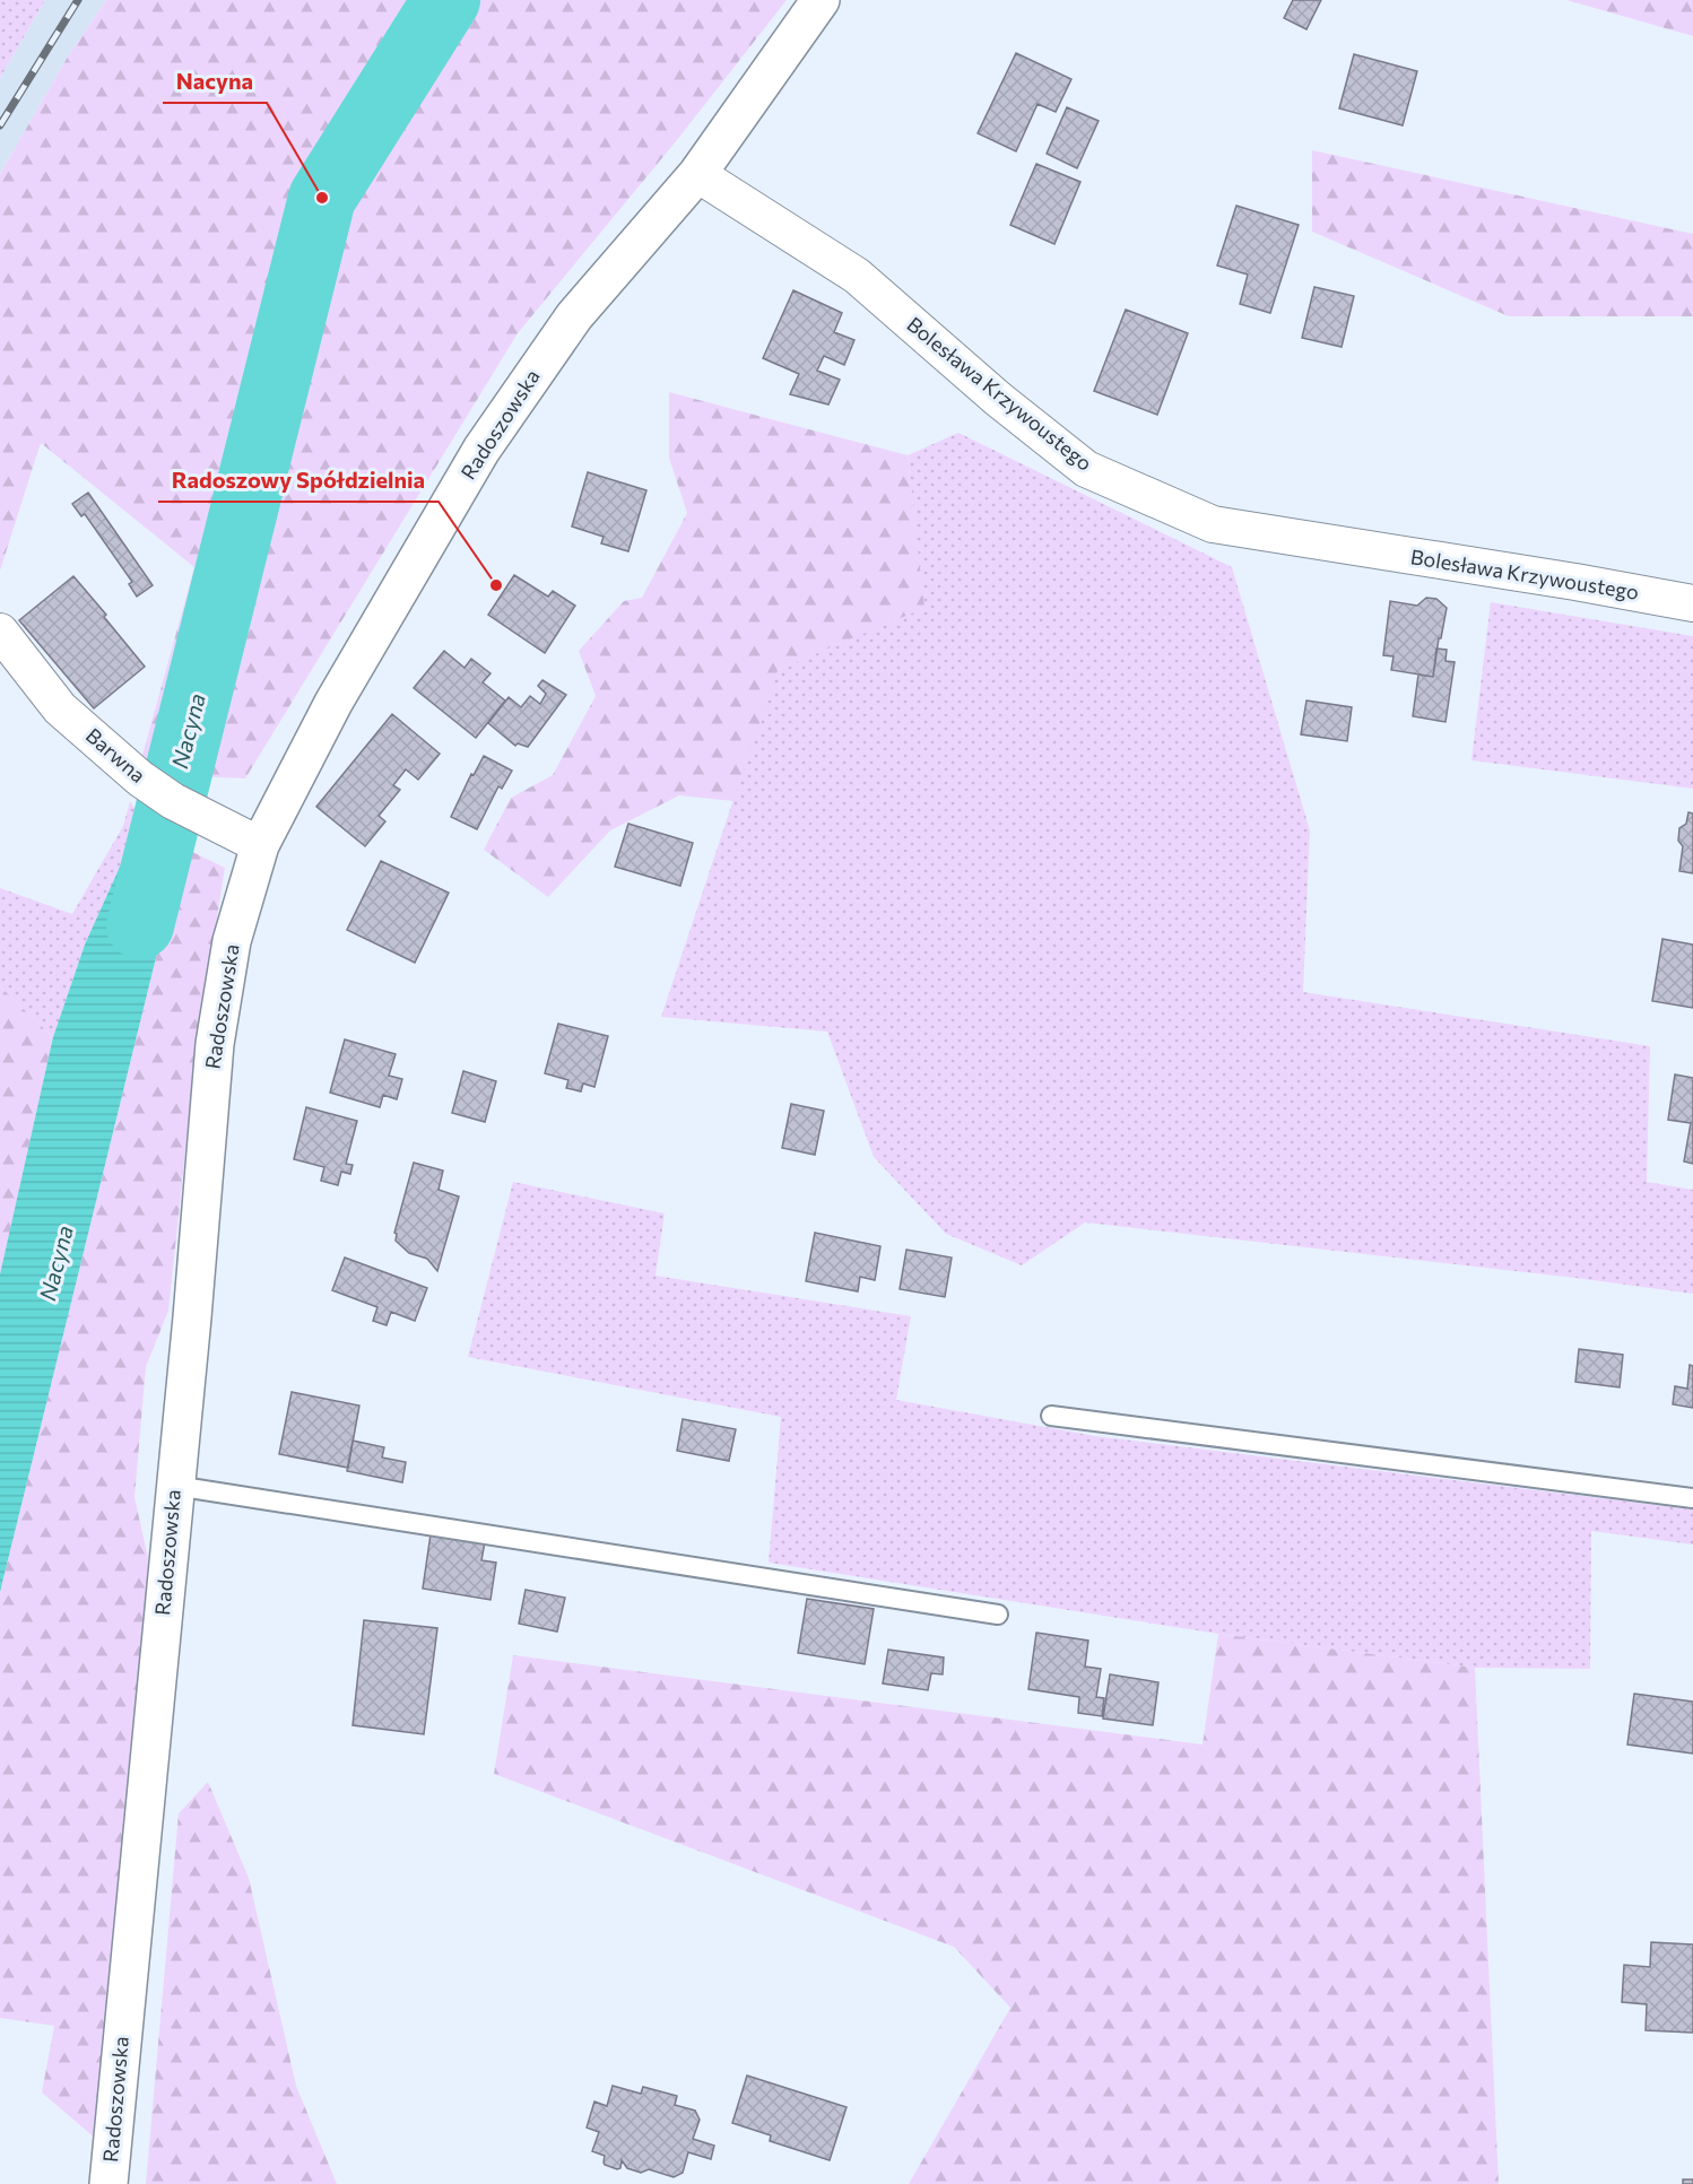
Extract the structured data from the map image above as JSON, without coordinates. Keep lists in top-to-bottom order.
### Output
{
  "streets": {
    "street": ["Bolesława Krzywoustego", "Radoszowska", "Barwna"]
  },
  "crossings": [
    ["Bolesława Krzywoustego", "Radoszowska"],
    ["Radoszowska", "Barwna"]
  ],
  "water": ["Nacyna"],
  "places": ["Nacyna", "Radoszowy Spółdzielnia"]
}
